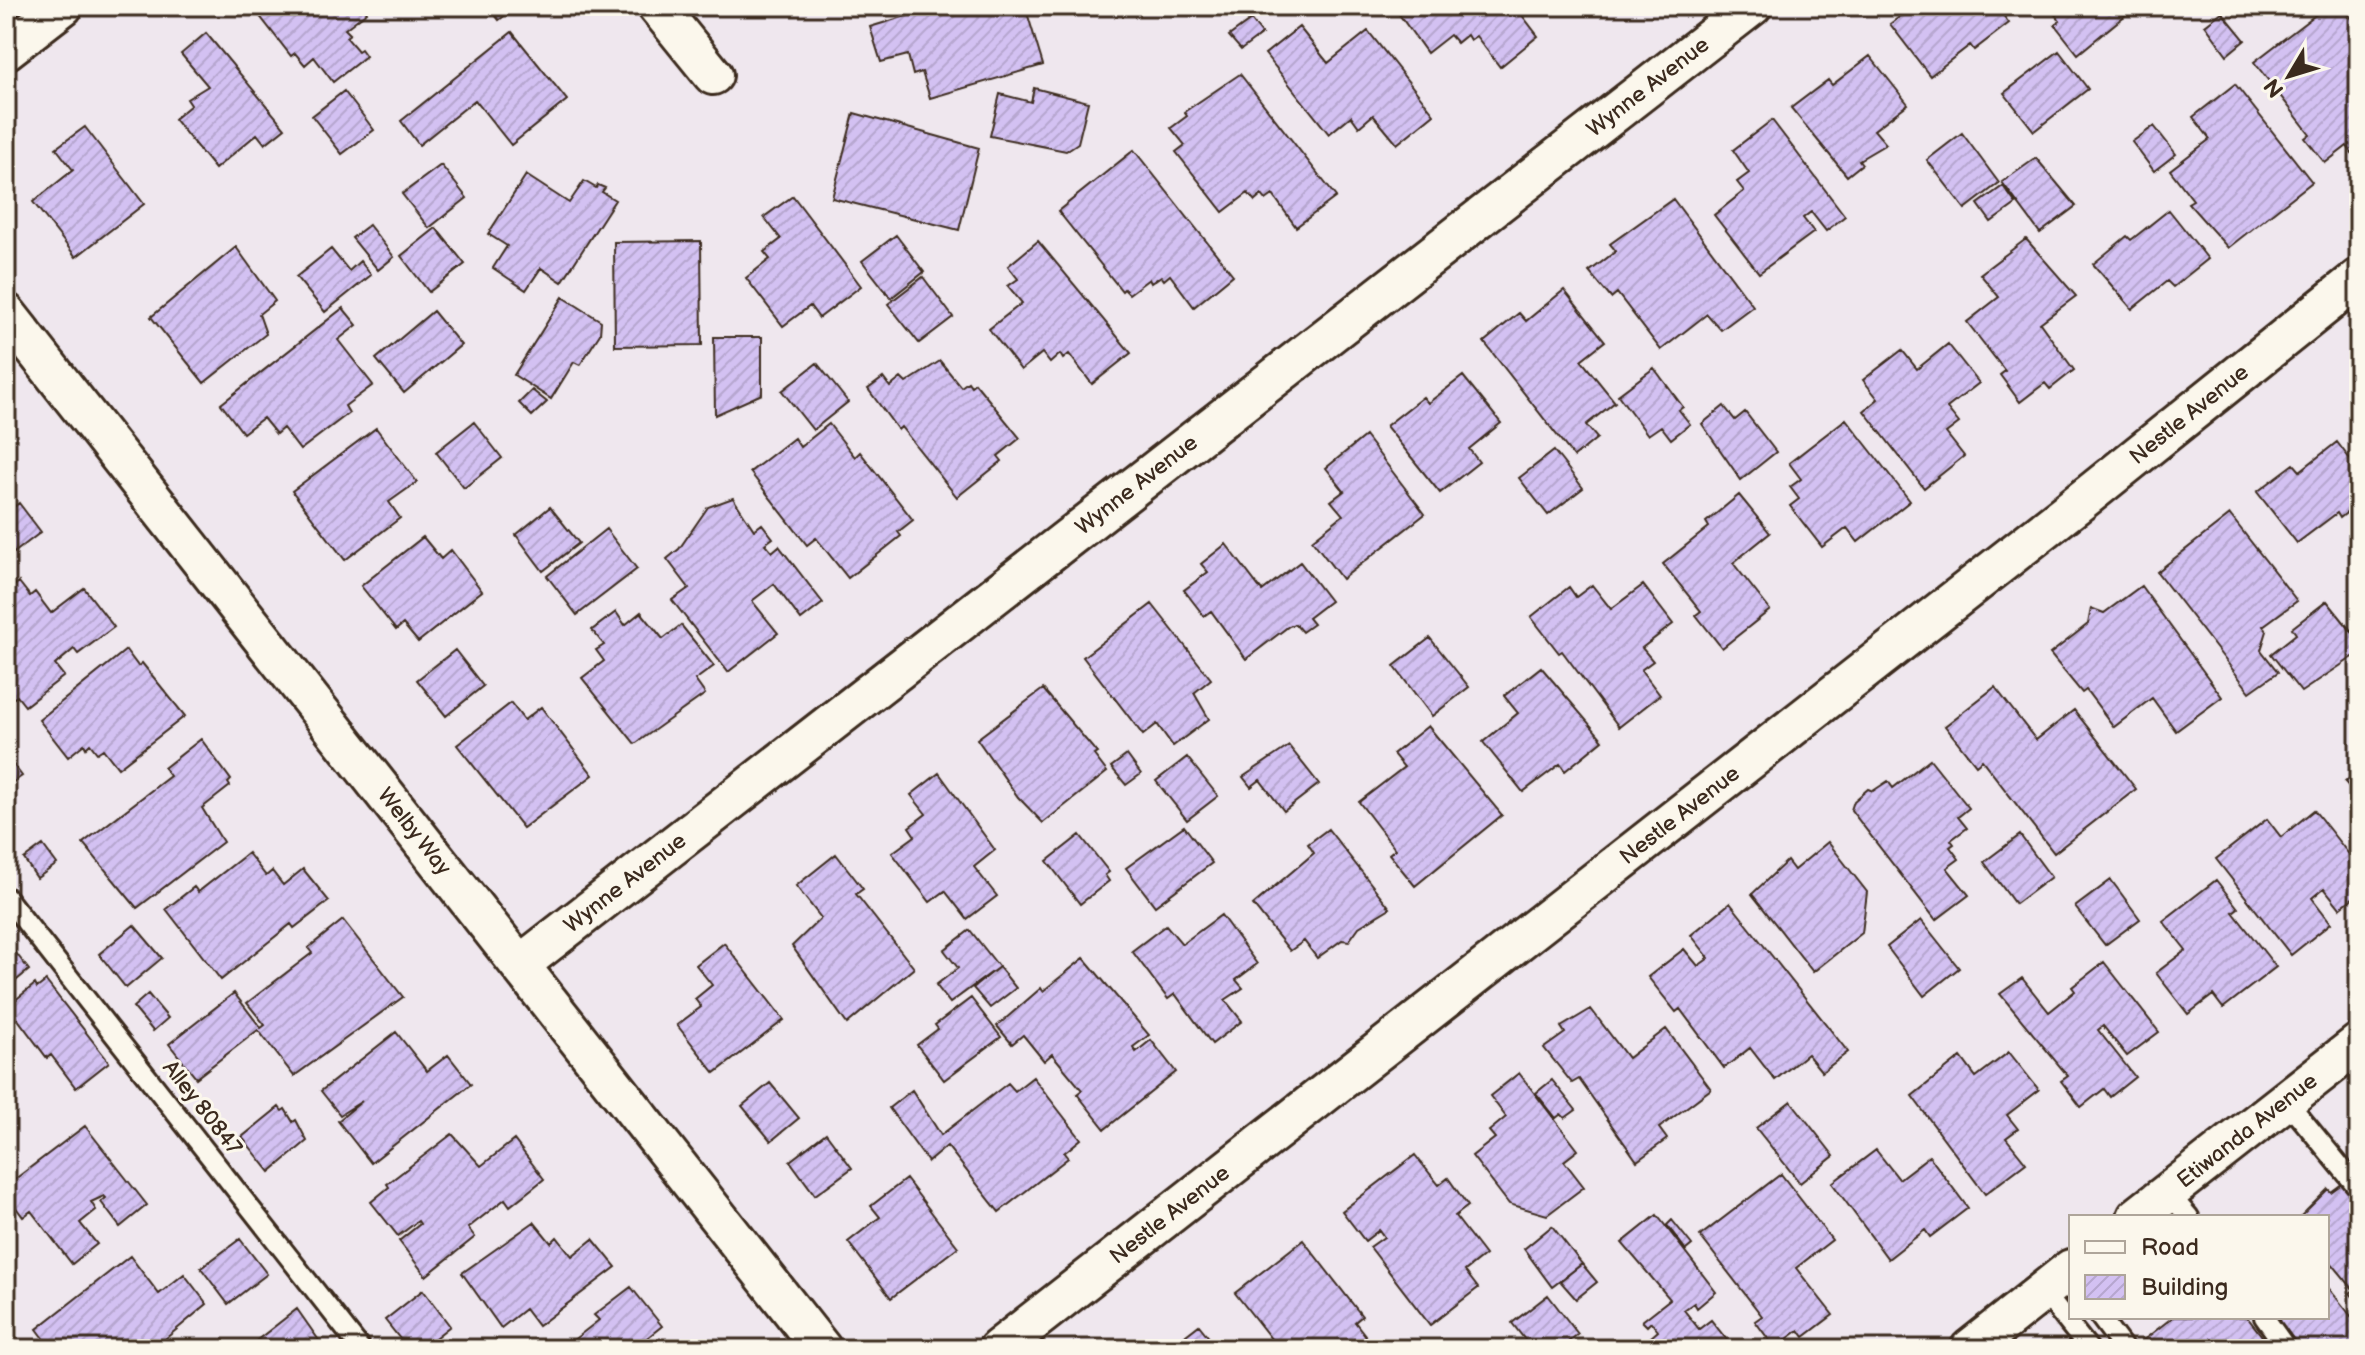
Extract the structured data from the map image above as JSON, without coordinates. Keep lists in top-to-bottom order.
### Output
{
  "streets": {
    "street": [
      "Wynne Avenue",
      "Nestle Avenue",
      "Welby Way",
      "Etiwanda Avenue"
    ],
    "lane": ["Alley 80847"]
  },
  "crossings": [
    ["Wynne Avenue", "Welby Way"]
  ],
  "legend": ["Road", "Building"],
  "north": "bottom left"
}
